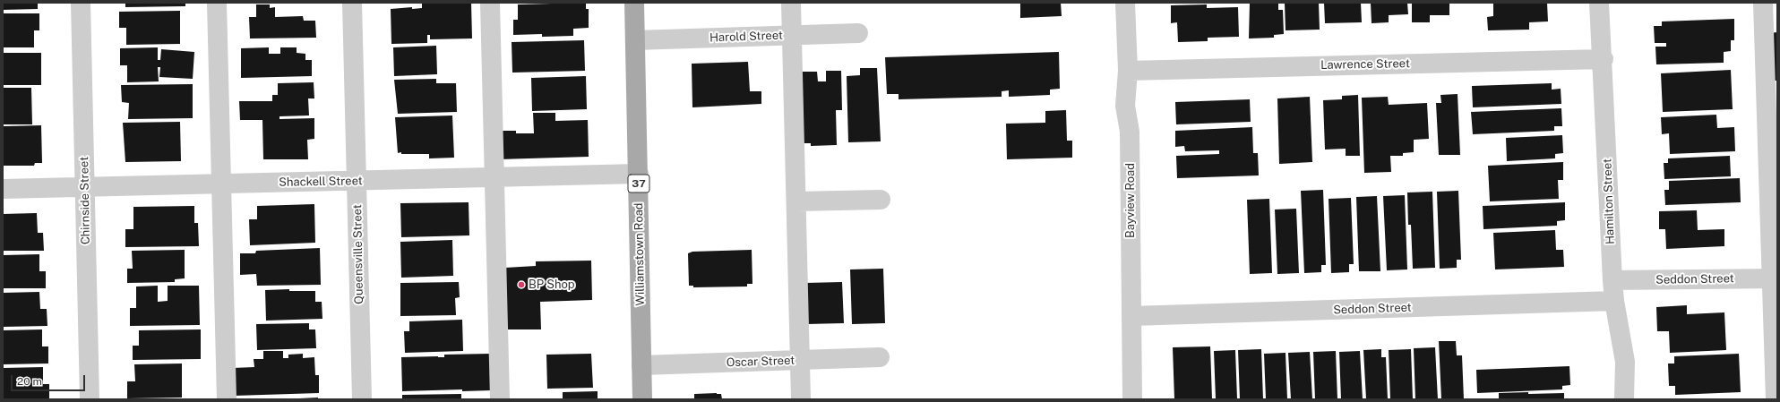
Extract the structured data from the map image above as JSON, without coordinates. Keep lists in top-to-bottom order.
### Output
{
  "streets": {
    "main road": ["37", "Williamstown Road"],
    "street": [
      "Harold Street",
      "Lawrence Street",
      "Shackell Street",
      "Chirnside Street",
      "Bayview Road",
      "Hamilton Street",
      "Queensville Street",
      "Seddon Street",
      "Oscar Street"
    ]
  },
  "crossings": [
    ["Harold Street", "Williamstown Road"],
    ["Lawrence Street", "Bayview Road"],
    ["Lawrence Street", "Hamilton Street"],
    ["Shackell Street", "Chirnside Street"],
    ["Shackell Street", "Queensville Street"],
    ["Shackell Street", "Williamstown Road"],
    ["Bayview Road", "Seddon Street"],
    ["Hamilton Street", "Seddon Street"],
    ["Williamstown Road", "Oscar Street"]
  ],
  "places": ["BP Shop"],
  "scale_bar": "20 m"
}
